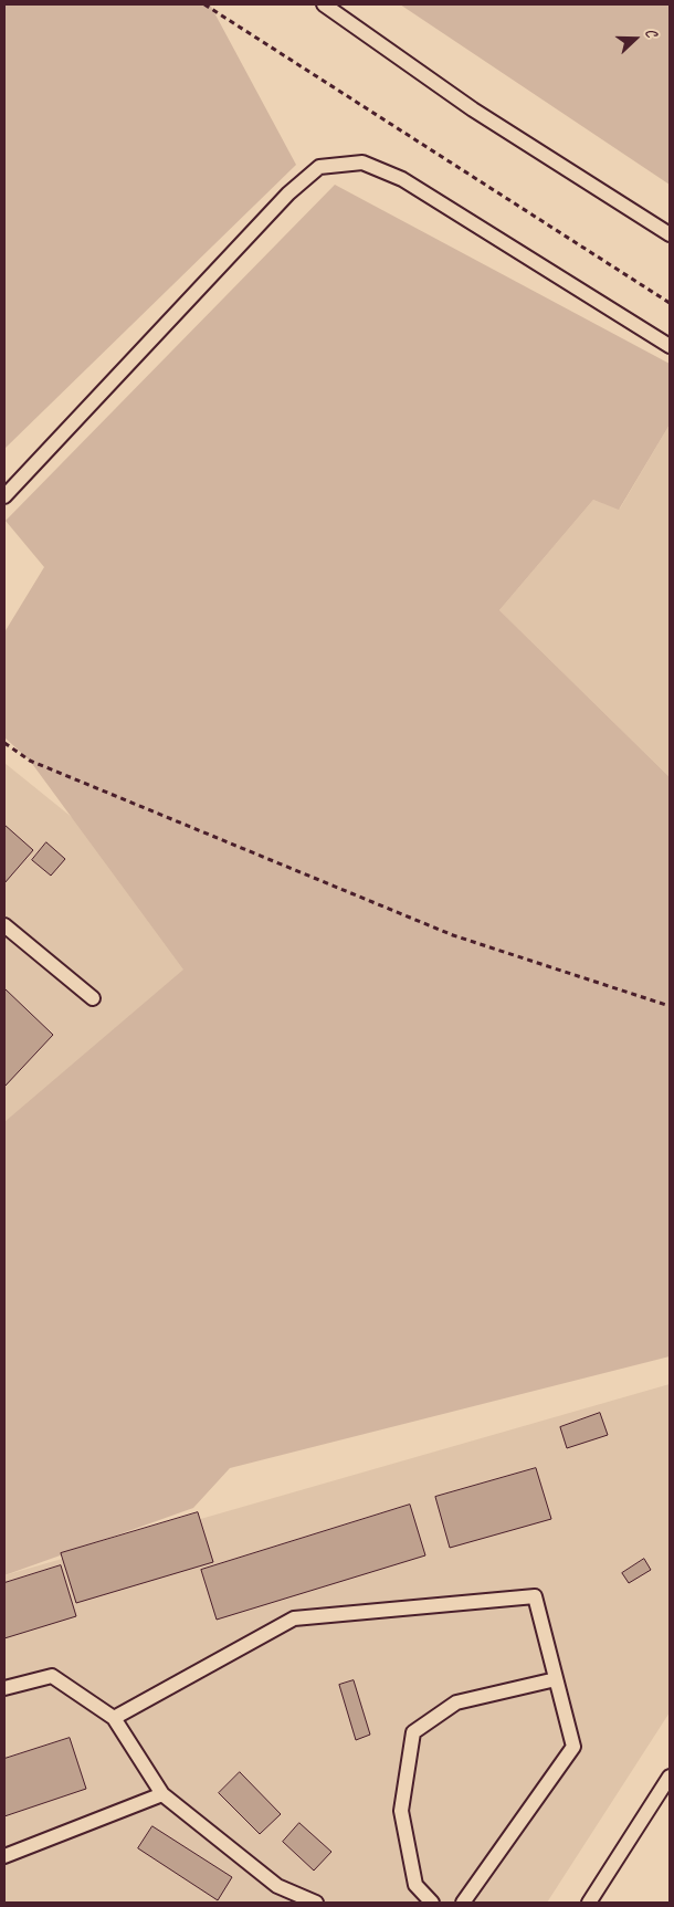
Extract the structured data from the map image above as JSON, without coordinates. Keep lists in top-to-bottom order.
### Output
{
  "north": "right"
}
